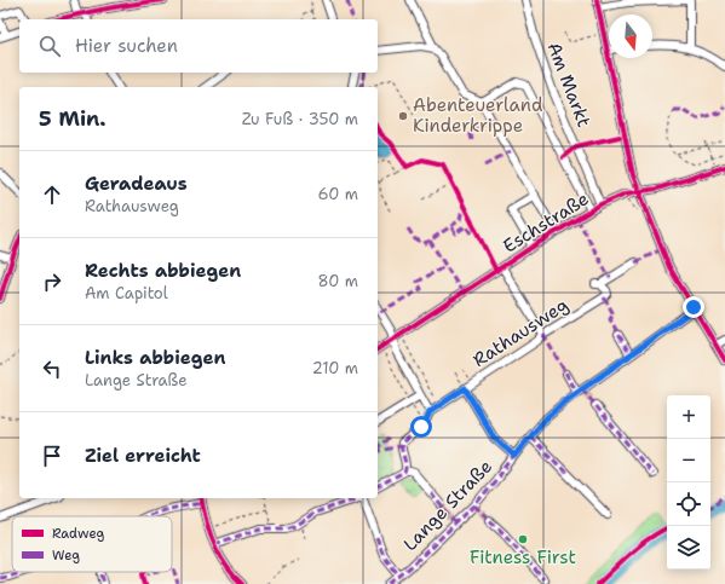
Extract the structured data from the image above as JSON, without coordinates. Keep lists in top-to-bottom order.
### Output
{
  "streets": {
    "street": [
      "Am Markt",
      "Eschstraße",
      "Rathausweg",
      "Lange Straße"
    ]
  },
  "crossings": [
    ["Am Markt", "Eschstraße"]
  ],
  "places": ["Abenteuerland Kinderkrippe", "Fitness First"],
  "legend": ["Radweg", "Weg"],
  "north": "bottom",
  "page": {
    "search": "Hier suchen",
    "heading": ["5 Min.", "Zu Fuß · 350 m"],
    "list": [
      ["Geradeaus", "Rathausweg", "60 m"],
      ["Rechts abbiegen", "Am Capitol", "80 m"],
      ["Links abbiegen", "Lange Straße", "210 m"],
      "Ziel erreicht"
    ],
    "map_buttons": ["+", "−"]
  }
}
